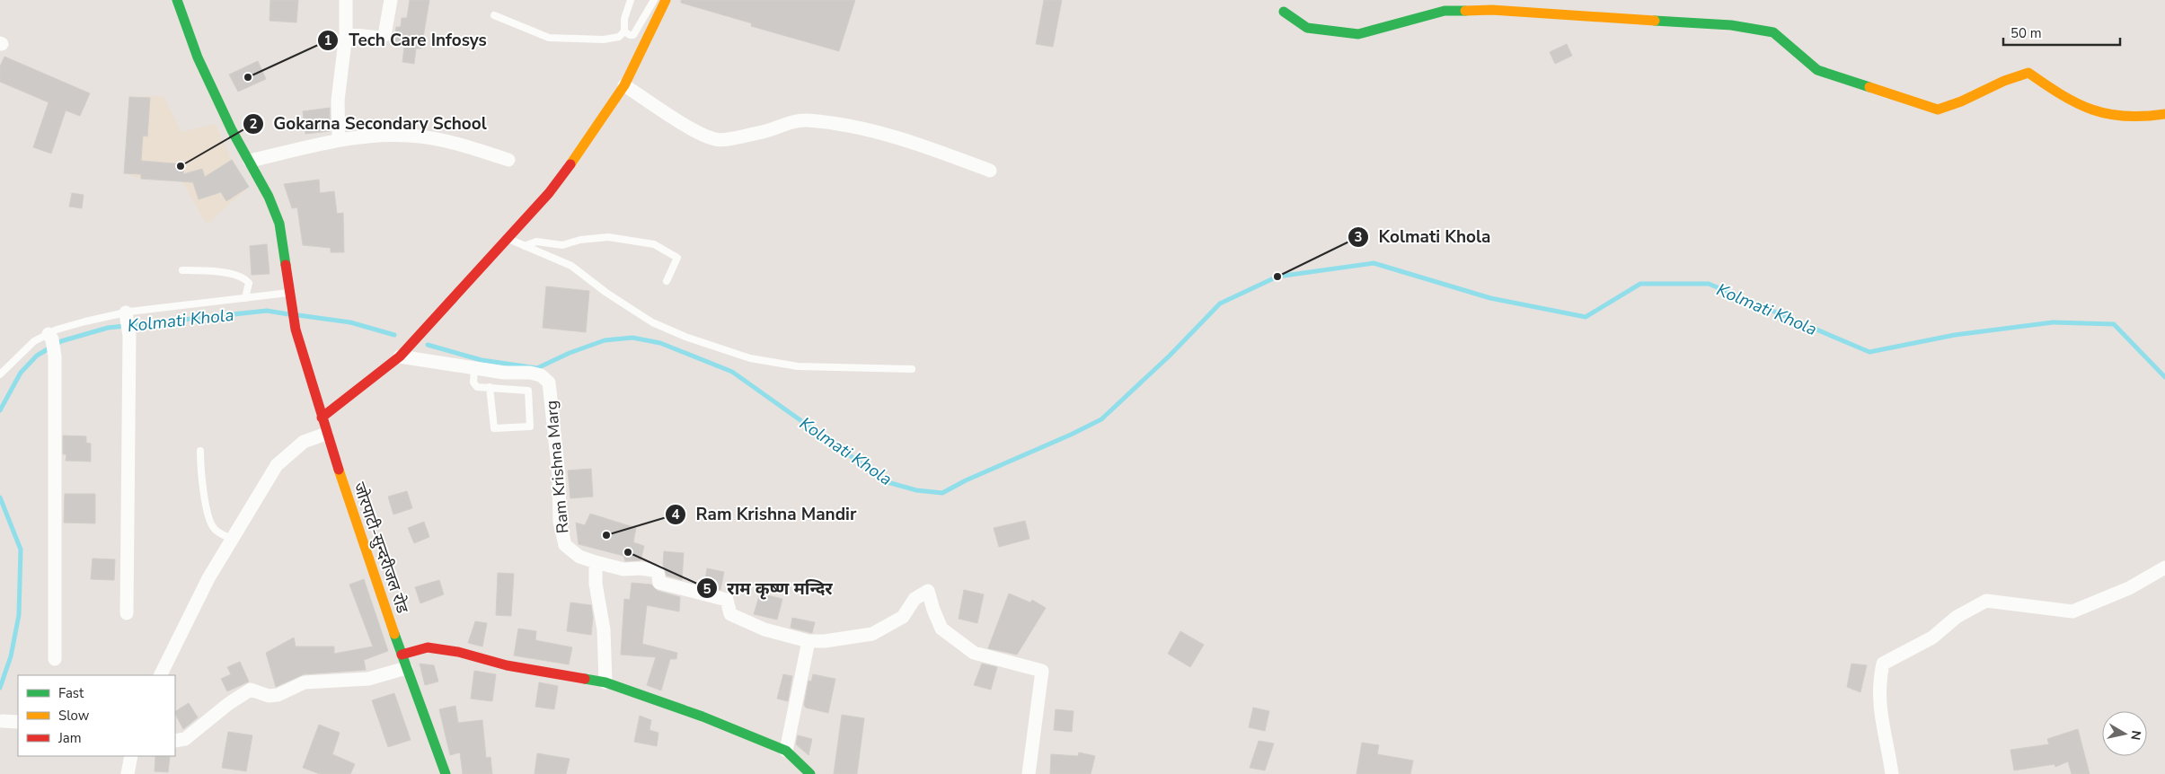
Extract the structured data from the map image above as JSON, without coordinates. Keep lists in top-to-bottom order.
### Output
{
  "streets": {
    "street": ["Ram Krishna Marg", "जोरपाटी-सुन्दरीजल रोड"]
  },
  "water": ["Kolmati Khola"],
  "places": [
    "Tech Care Infosys",
    "Gokarna Secondary School",
    "Kolmati Khola",
    "Ram Krishna Mandir",
    "राम कृष्ण मन्दिर"
  ],
  "legend": ["Fast", "Slow", "Jam"],
  "scale_bar": "50 m",
  "north": "right"
}
